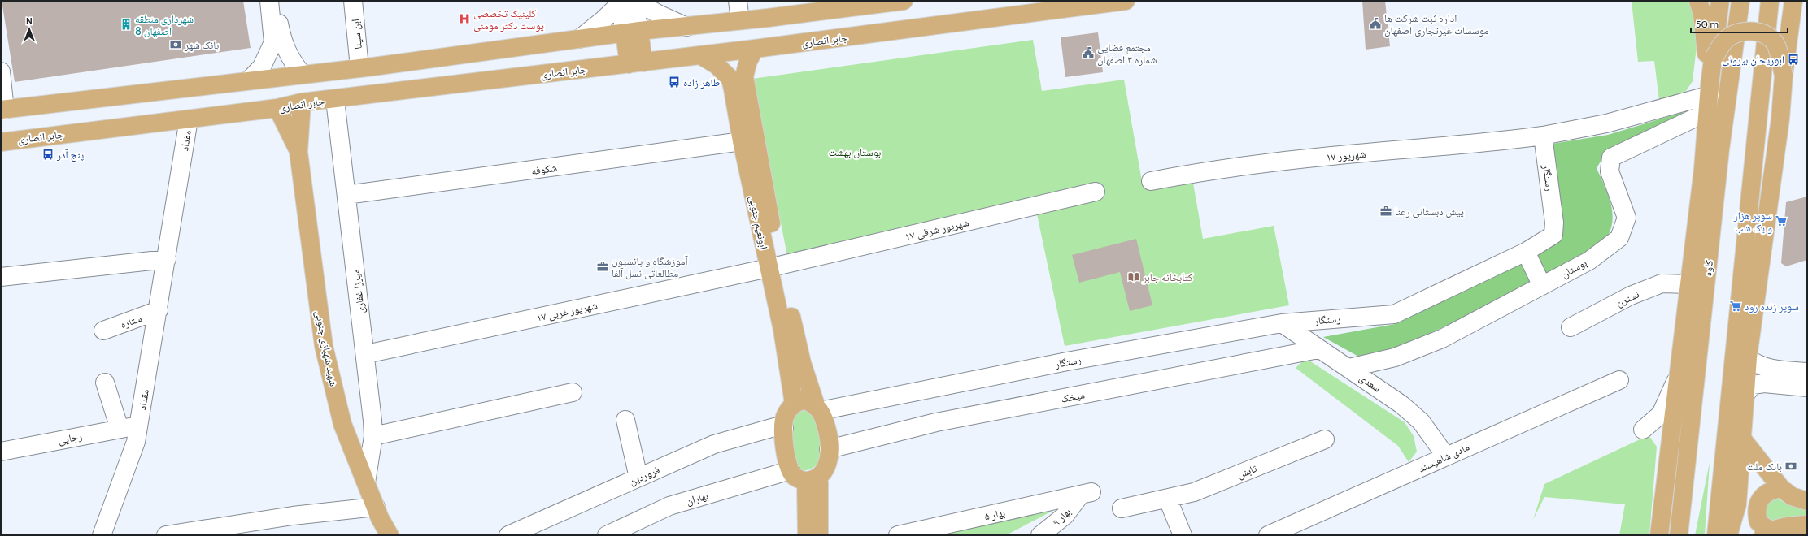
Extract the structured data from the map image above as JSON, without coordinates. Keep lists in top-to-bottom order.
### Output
{
  "streets": {
    "main road": [
      "جابر انصاری",
      "ابونعیم جنوبی",
      "کاوه",
      "شهید شهبازی جنوبی"
    ],
    "street": [
      "ابن سینا",
      "مقداد",
      "۱۷ شهریور",
      "شکوفه",
      "رستگار",
      "۱۷ شهریور شرقی",
      "بوستان",
      "میرزا غفاری",
      "نسترن",
      "۱۷ شهریور غربی",
      "ستاره",
      "سعدی",
      "میخک",
      "رجایی",
      "مادی شاهپسند",
      "تابش",
      "فروردین",
      "بهاران",
      "بهار ۵",
      "بهار ۹"
    ]
  },
  "crossings": [
    ["جابر انصاری", "مقداد"],
    ["جابر انصاری", "ابونعیم جنوبی"],
    ["جابر انصاری", "میرزا غفاری"],
    ["جابر انصاری", "شهید شهبازی جنوبی"],
    ["مقداد", "ستاره"],
    ["مقداد", "رجایی"],
    ["۱۷ شهریور", "رستگار"],
    ["شکوفه", "ابونعیم جنوبی"],
    ["شکوفه", "میرزا غفاری"],
    ["رستگار", "ابونعیم جنوبی"],
    ["رستگار", "سعدی"],
    ["رستگار", "میخک"],
    ["رستگار", "فروردین"],
    ["رستگار", "بهاران"],
    ["ابونعیم جنوبی", "۱۷ شهریور شرقی"],
    ["ابونعیم جنوبی", "۱۷ شهریور غربی"],
    ["ابونعیم جنوبی", "میخک"],
    ["ابونعیم جنوبی", "فروردین"],
    ["ابونعیم جنوبی", "بهاران"],
    ["۱۷ شهریور شرقی", "۱۷ شهریور غربی"],
    ["بوستان", "سعدی"],
    ["میرزا غفاری", "۱۷ شهریور غربی"],
    ["میرزا غفاری", "شهید شهبازی جنوبی"],
    ["سعدی", "میخک"],
    ["سعدی", "مادی شاهپسند"],
    ["میخک", "فروردین"],
    ["میخک", "بهاران"],
    ["فروردین", "بهاران"],
    ["بهار ۵", "بهار ۹"]
  ],
  "parks": ["بوستان بهشت"],
  "places": {
    "hospital": ["کلینیک تخصصی پوست دکتر مومنی"],
    "public building": ["اداره ثبت شرکت ها موسسات غیرتجاری اصفهان", "مجتمع قضایی شماره ۳ اصفهان"],
    "building": ["شهرداری منطقه 8 اصفهان"],
    "bank": ["بانک شهر", "بانک ملت"],
    "bus stop": ["ابوریحان بیرونی", "طاهر زاده", "پنج آذر"],
    "office": ["پیش دبستانی رعنا", "آموزشگاه و پانسیون مطالعاتی نسل آلفا"],
    "supermarket": ["سوپر هزار و یک شب", "سوپر زنده رود"],
    "library": ["کتابخانه جابر"]
  },
  "scale_bar": "50 m",
  "north": "top"
}
